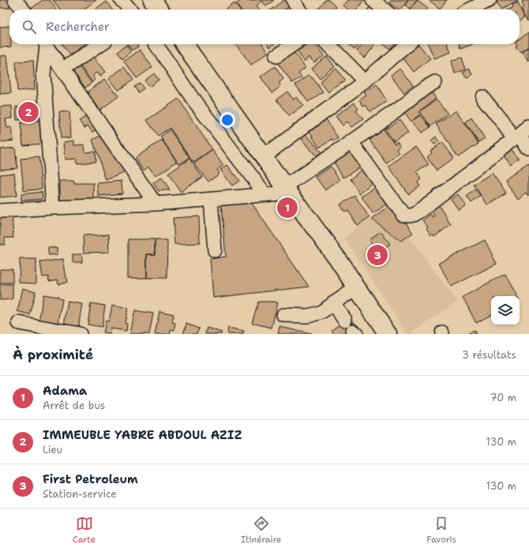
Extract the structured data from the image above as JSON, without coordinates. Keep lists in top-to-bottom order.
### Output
{
  "page": {
    "search": "Rechercher",
    "pins": ["2", "1", "3"],
    "heading": ["À proximité", "3 résultats"],
    "list": [
      {
        "mark": "1",
        "name": "Adama",
        "note": "Arrêt de bus",
        "value": "70 m"
      },
      {
        "mark": "2",
        "name": "IMMEUBLE YABRE ABDOUL AZIZ",
        "note": "Lieu",
        "value": "130 m"
      },
      {
        "mark": "3",
        "name": "First Petroleum",
        "note": "Station-service",
        "value": "130 m"
      }
    ],
    "nav": ["Carte", "Itinéraire", "Favoris"]
  }
}
